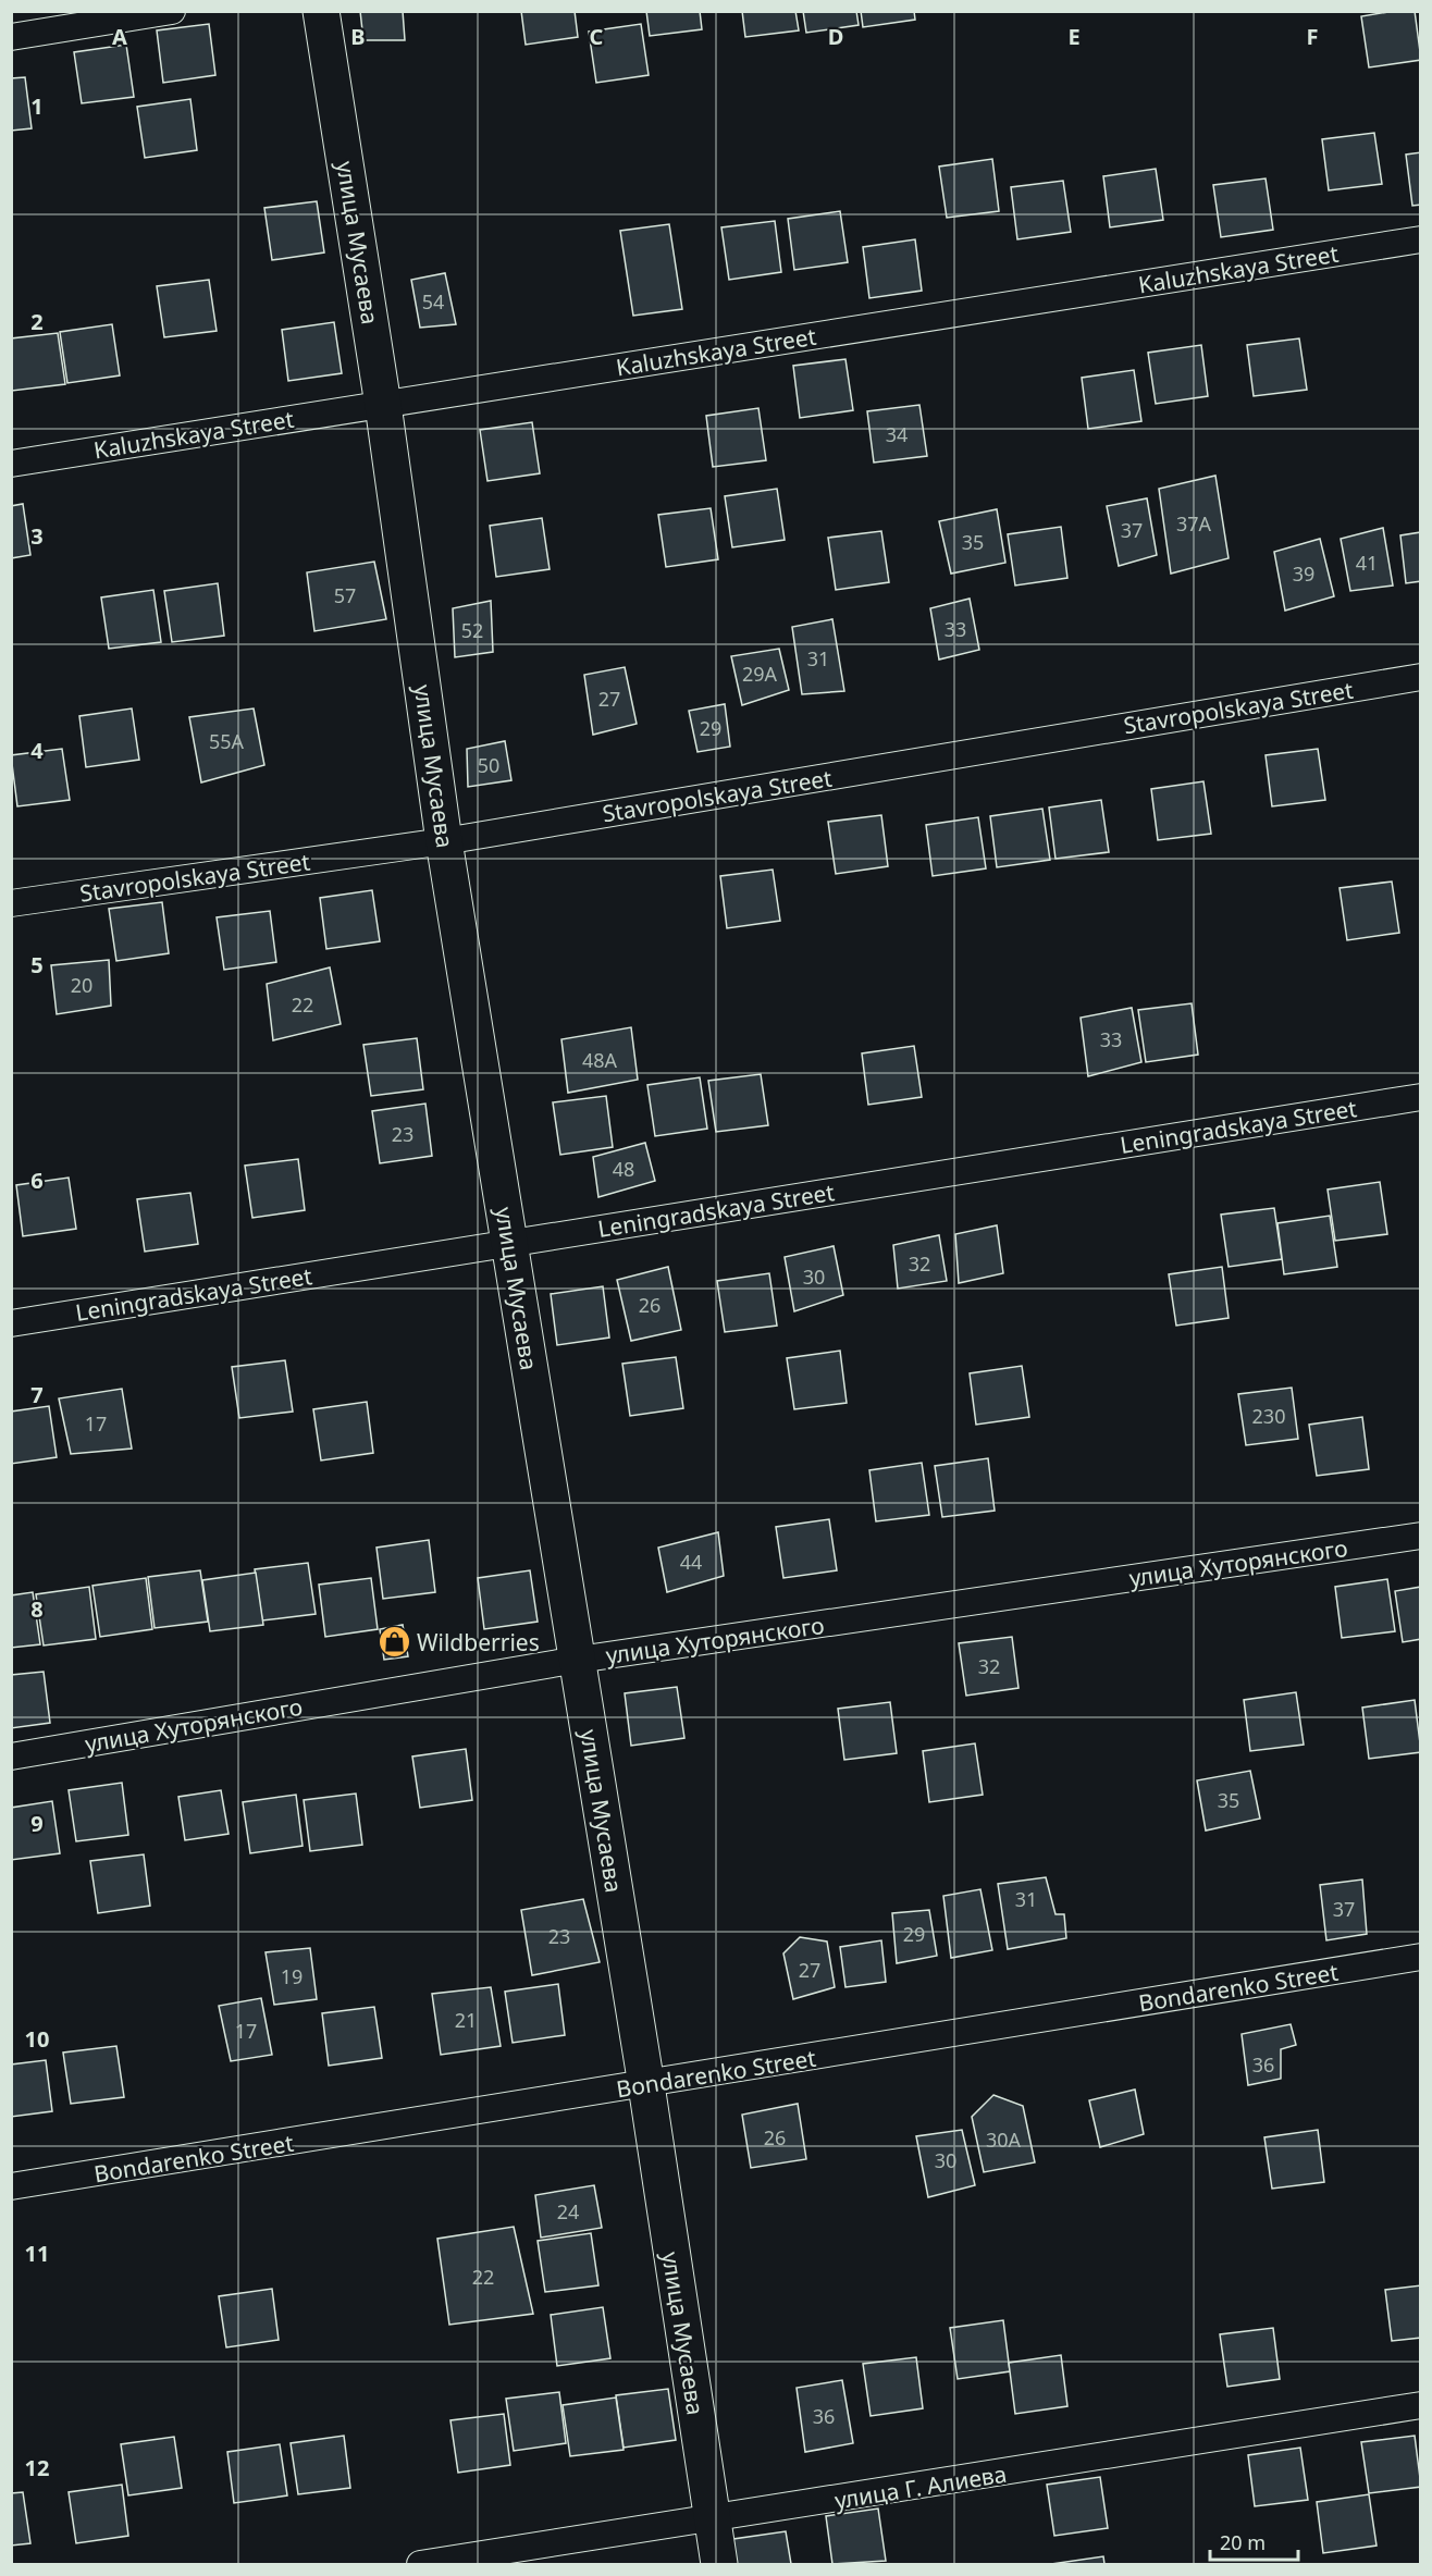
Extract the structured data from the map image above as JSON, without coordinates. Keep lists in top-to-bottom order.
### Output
{
  "streets": {
    "street": [
      "улица Мусаева",
      "Kaluzhskaya Street",
      "Stavropolskaya Street",
      "Leningradskaya Street",
      "улица Хуторянского",
      "Bondarenko Street",
      "улица Г. Алиева"
    ]
  },
  "crossings": [
    ["улица Мусаева", "Kaluzhskaya Street"],
    ["улица Мусаева", "Stavropolskaya Street"],
    ["улица Мусаева", "Leningradskaya Street"],
    ["улица Мусаева", "улица Хуторянского"],
    ["улица Мусаева", "Bondarenko Street"],
    ["улица Мусаева", "улица Г. Алиева"]
  ],
  "places": {
    "shop": ["Wildberries"]
  },
  "house_numbers": [
    "54",
    "34",
    "37А",
    "37",
    "35",
    "41",
    "39",
    "57",
    "33",
    "52",
    "31",
    "29А",
    "27",
    "29",
    "55А",
    "50",
    "20",
    "22",
    "33",
    "48А",
    "23",
    "48",
    "32",
    "30",
    "26",
    "230",
    "17",
    "44",
    "32",
    "35",
    "31",
    "37",
    "29",
    "23",
    "27",
    "19",
    "21",
    "17",
    "36",
    "26",
    "30А",
    "30",
    "24",
    "22",
    "36"
  ],
  "scale_bar": "20 m",
  "grid": {
    "columns": [
      "A",
      "B",
      "C",
      "D",
      "E",
      "F"
    ],
    "rows": [
      "1",
      "2",
      "3",
      "4",
      "5",
      "6",
      "7",
      "8",
      "9",
      "10",
      "11",
      "12"
    ]
  }
}
